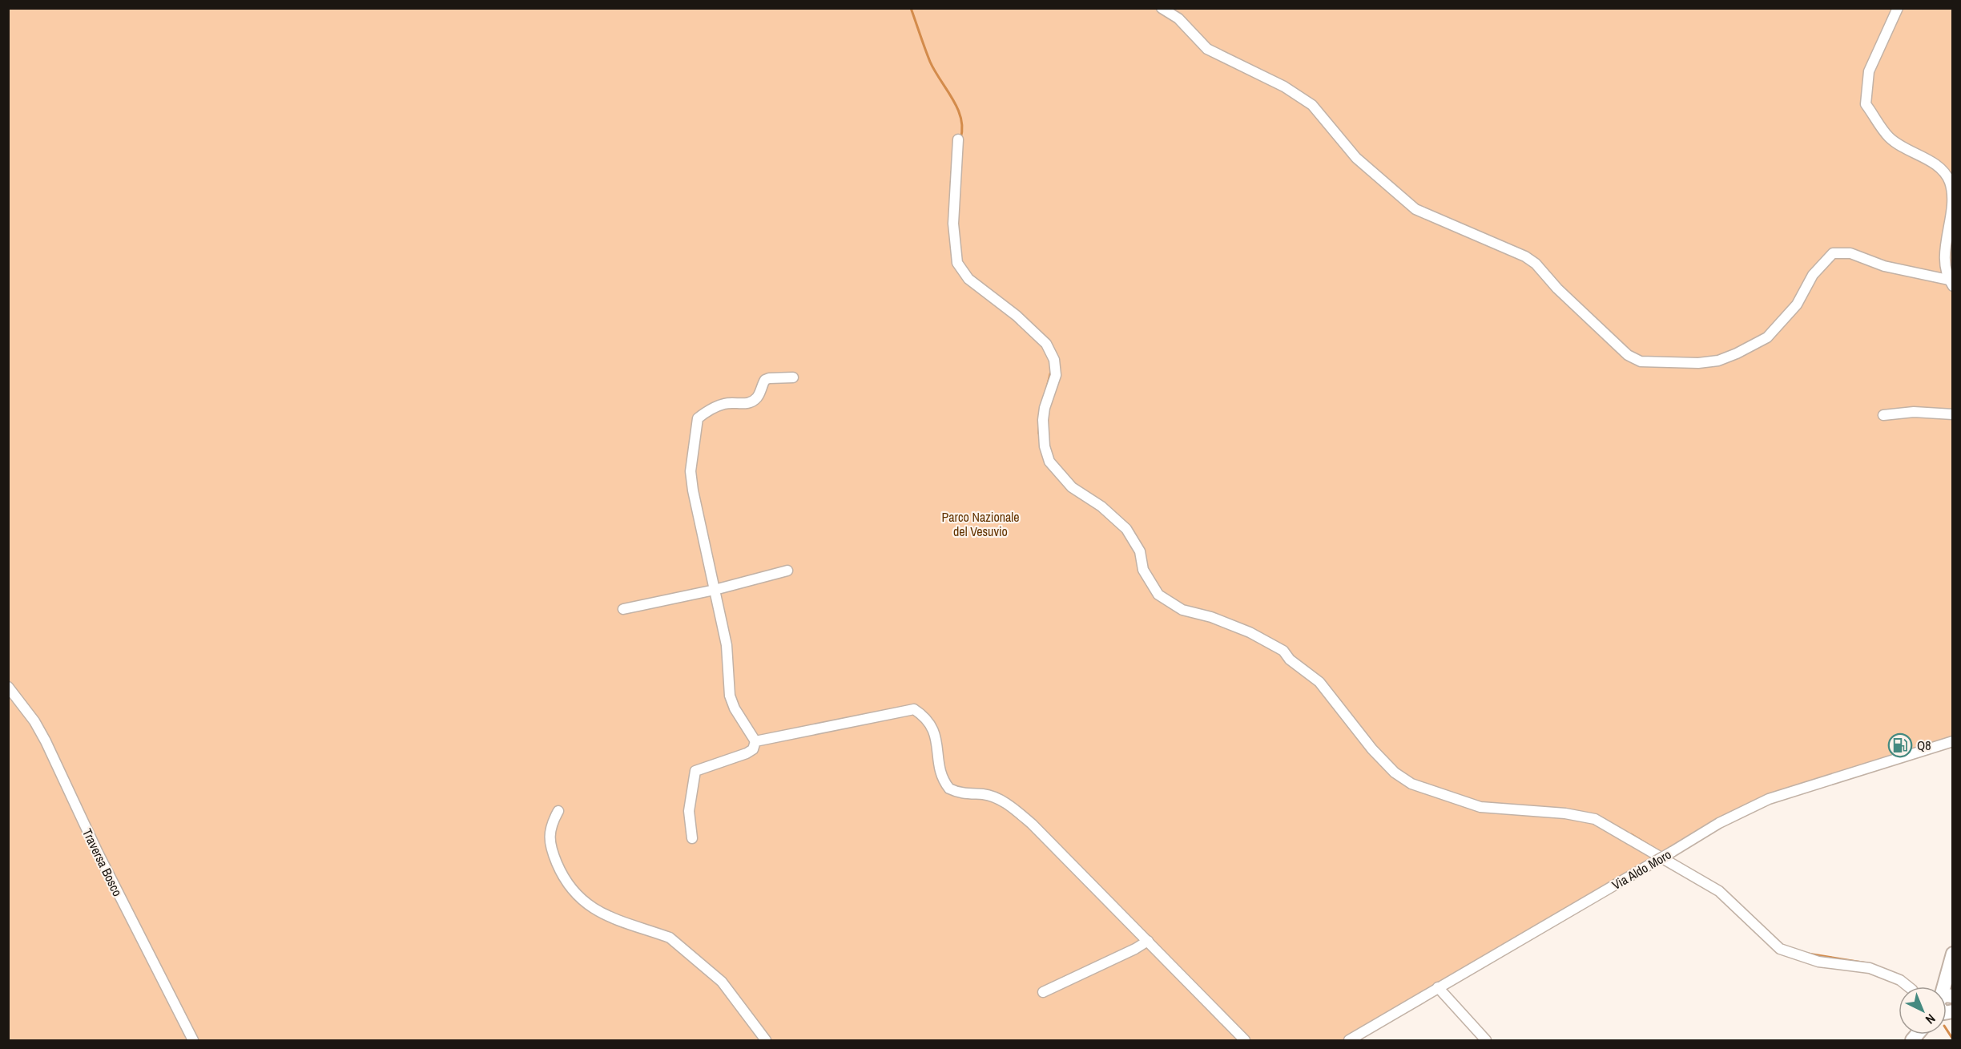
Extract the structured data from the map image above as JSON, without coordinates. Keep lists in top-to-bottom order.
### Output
{
  "streets": {
    "street": ["Traversa Bosco", "Via Aldo Moro"]
  },
  "parks": ["Parco Nazionale del Vesuvio"],
  "places": {
    "fuel station": ["Q8"]
  },
  "north": "bottom right"
}
